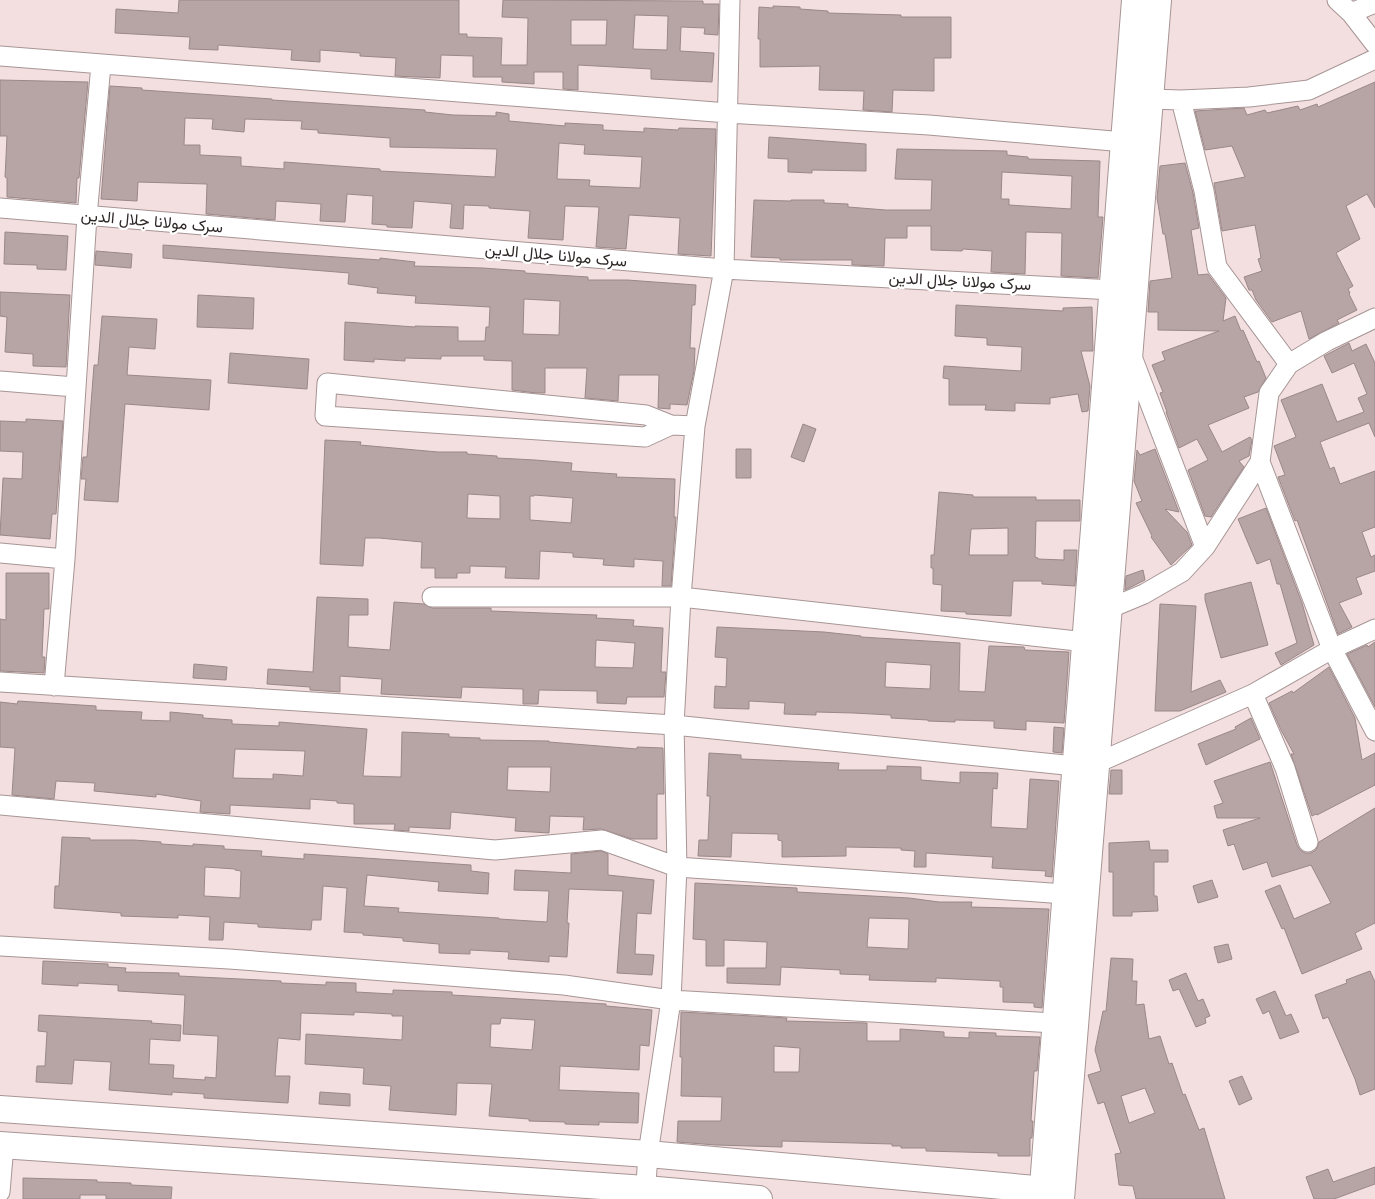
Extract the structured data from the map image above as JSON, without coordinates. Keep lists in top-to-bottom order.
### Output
{
  "streets": {
    "street": ["سرک مولانا جلال الدین"]
  }
}
